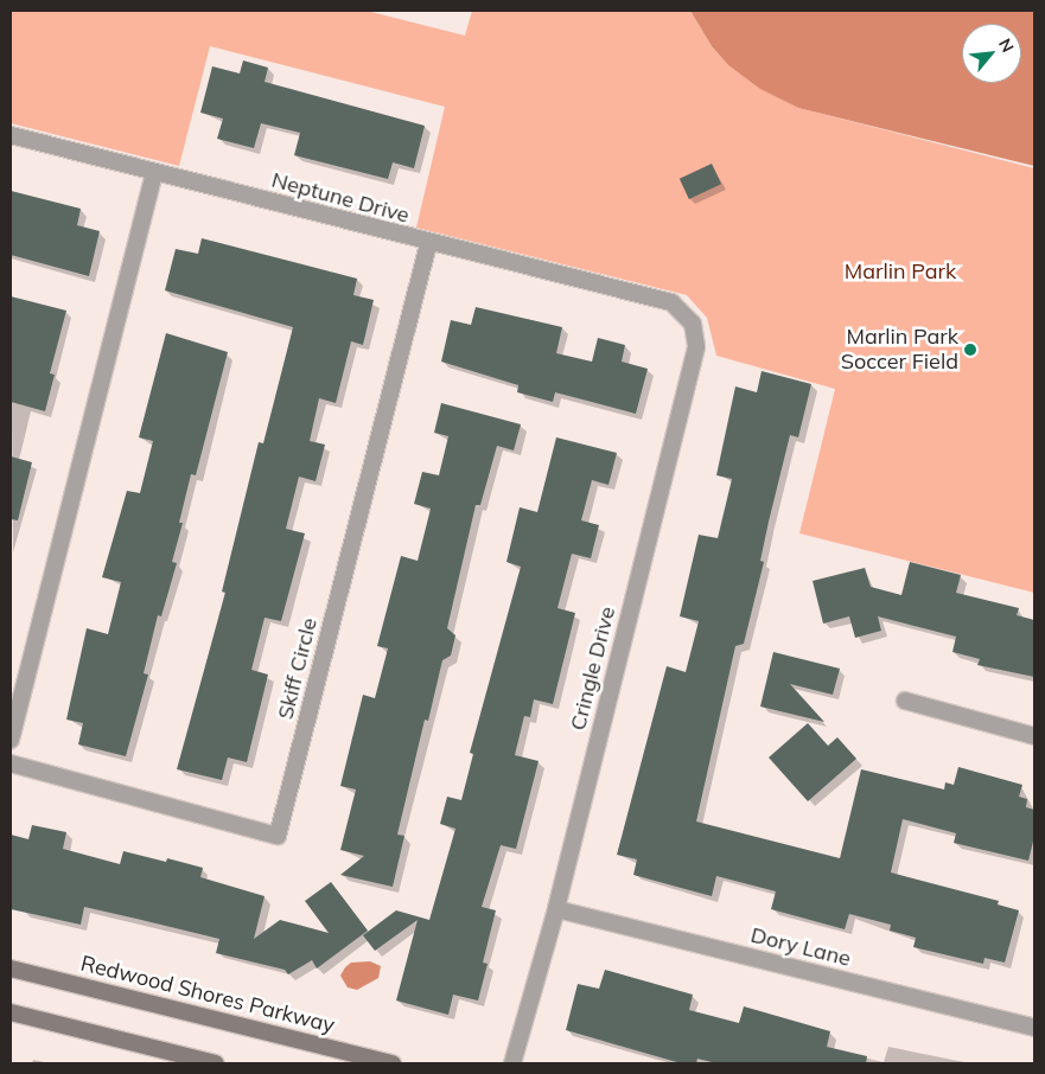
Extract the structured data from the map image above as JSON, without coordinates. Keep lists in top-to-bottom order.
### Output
{
  "streets": {
    "main road": ["Redwood Shores Parkway"],
    "street": [
      "Neptune Drive",
      "Skiff Circle",
      "Cringle Drive",
      "Dory Lane"
    ]
  },
  "crossings": [
    ["Neptune Drive", "Skiff Circle"],
    ["Neptune Drive", "Cringle Drive"],
    ["Cringle Drive", "Dory Lane"]
  ],
  "parks": ["Marlin Park"],
  "places": ["Marlin Park Soccer Field"],
  "north": "top right"
}
